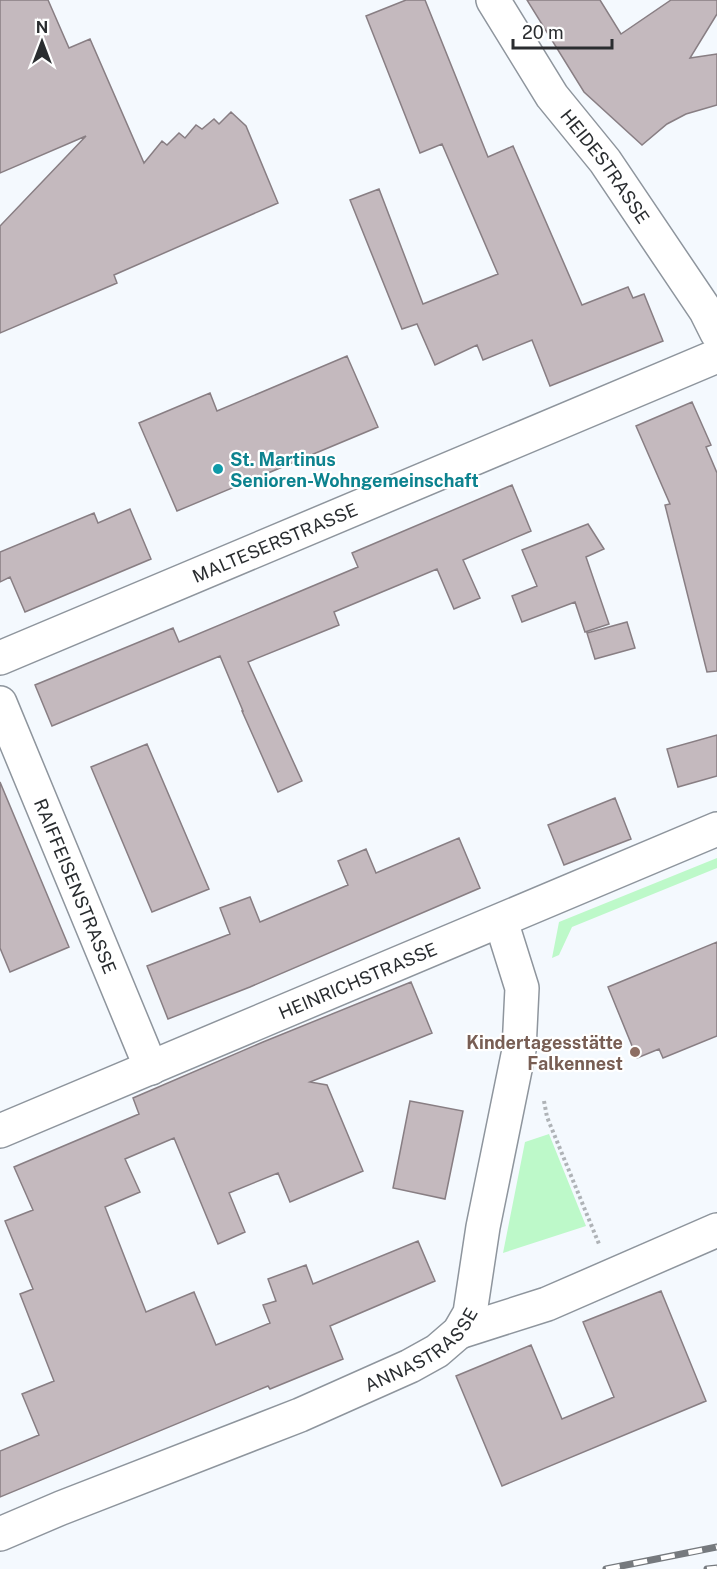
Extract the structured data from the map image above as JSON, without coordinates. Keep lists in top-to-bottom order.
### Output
{
  "streets": {
    "street": [
      "HEIDESTRASSE",
      "MALTESERSTRASSE",
      "RAIFFEISENSTRASSE",
      "HEINRICHSTRASSE",
      "ANNASTRASSE"
    ]
  },
  "crossings": [
    ["RAIFFEISENSTRASSE", "HEINRICHSTRASSE"],
    ["HEINRICHSTRASSE", "ANNASTRASSE"]
  ],
  "places": ["St. Martinus Senioren-Wohngemeinschaft", "Kindertagesstätte Falkennest"],
  "scale_bar": "20 m",
  "north": "top"
}
